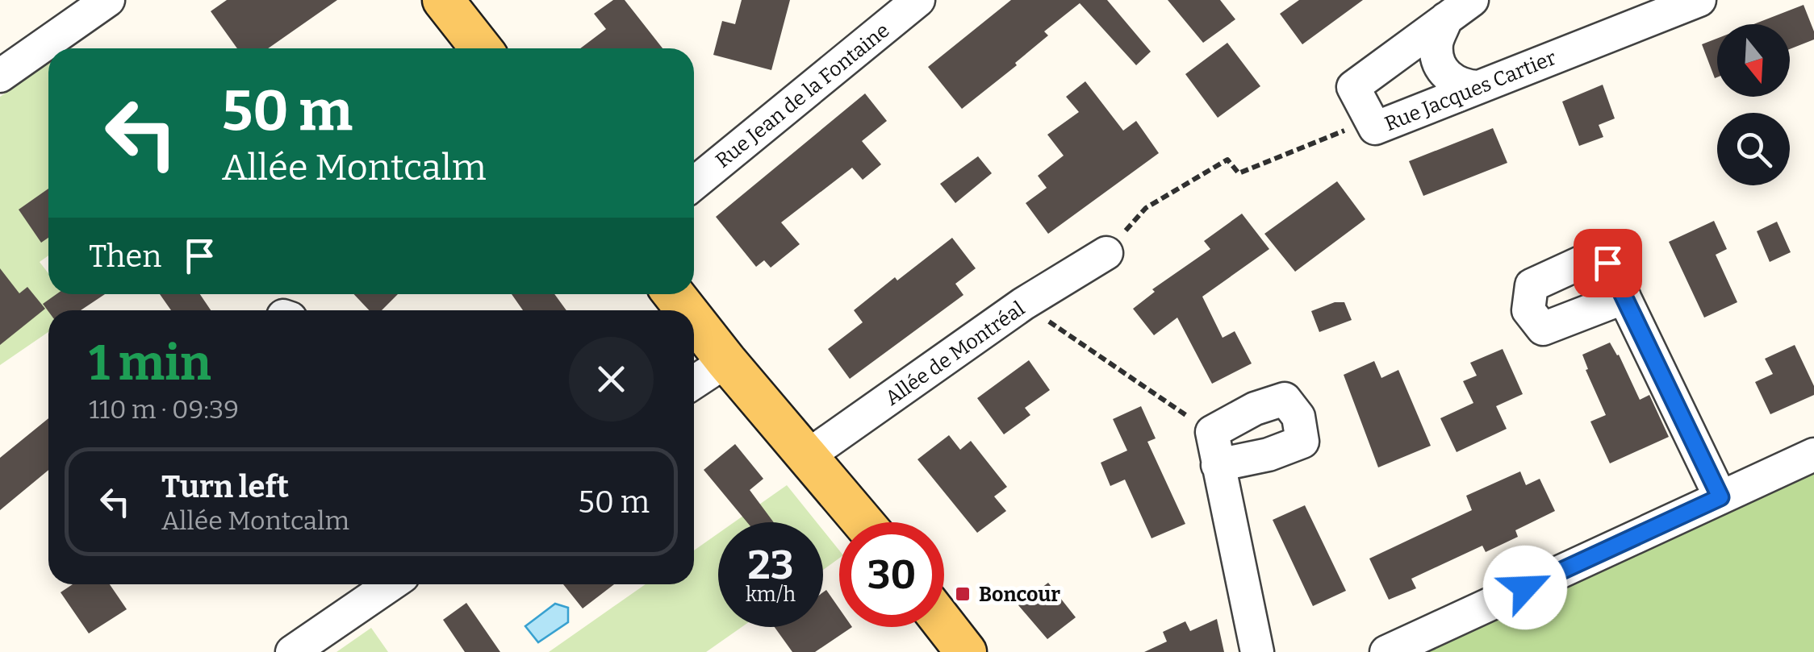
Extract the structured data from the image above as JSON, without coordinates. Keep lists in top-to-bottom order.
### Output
{
  "streets": {
    "street": ["Rue Jacques Cartier", "Rue Jean de la Fontaine", "Allée de Montréal"]
  },
  "places": {
    "transit": ["Boncour"]
  },
  "north": "bottom",
  "page": {
    "turn": ["50 m", "Allée Montcalm"],
    "then": "Then",
    "heading": ["1 min", "110 m · 09:39"],
    "list": [
      {
        "name": "Turn left",
        "note": "Allée Montcalm",
        "value": "50 m"
      }
    ],
    "speed": "23 km/h",
    "limit": "30"
  }
}
